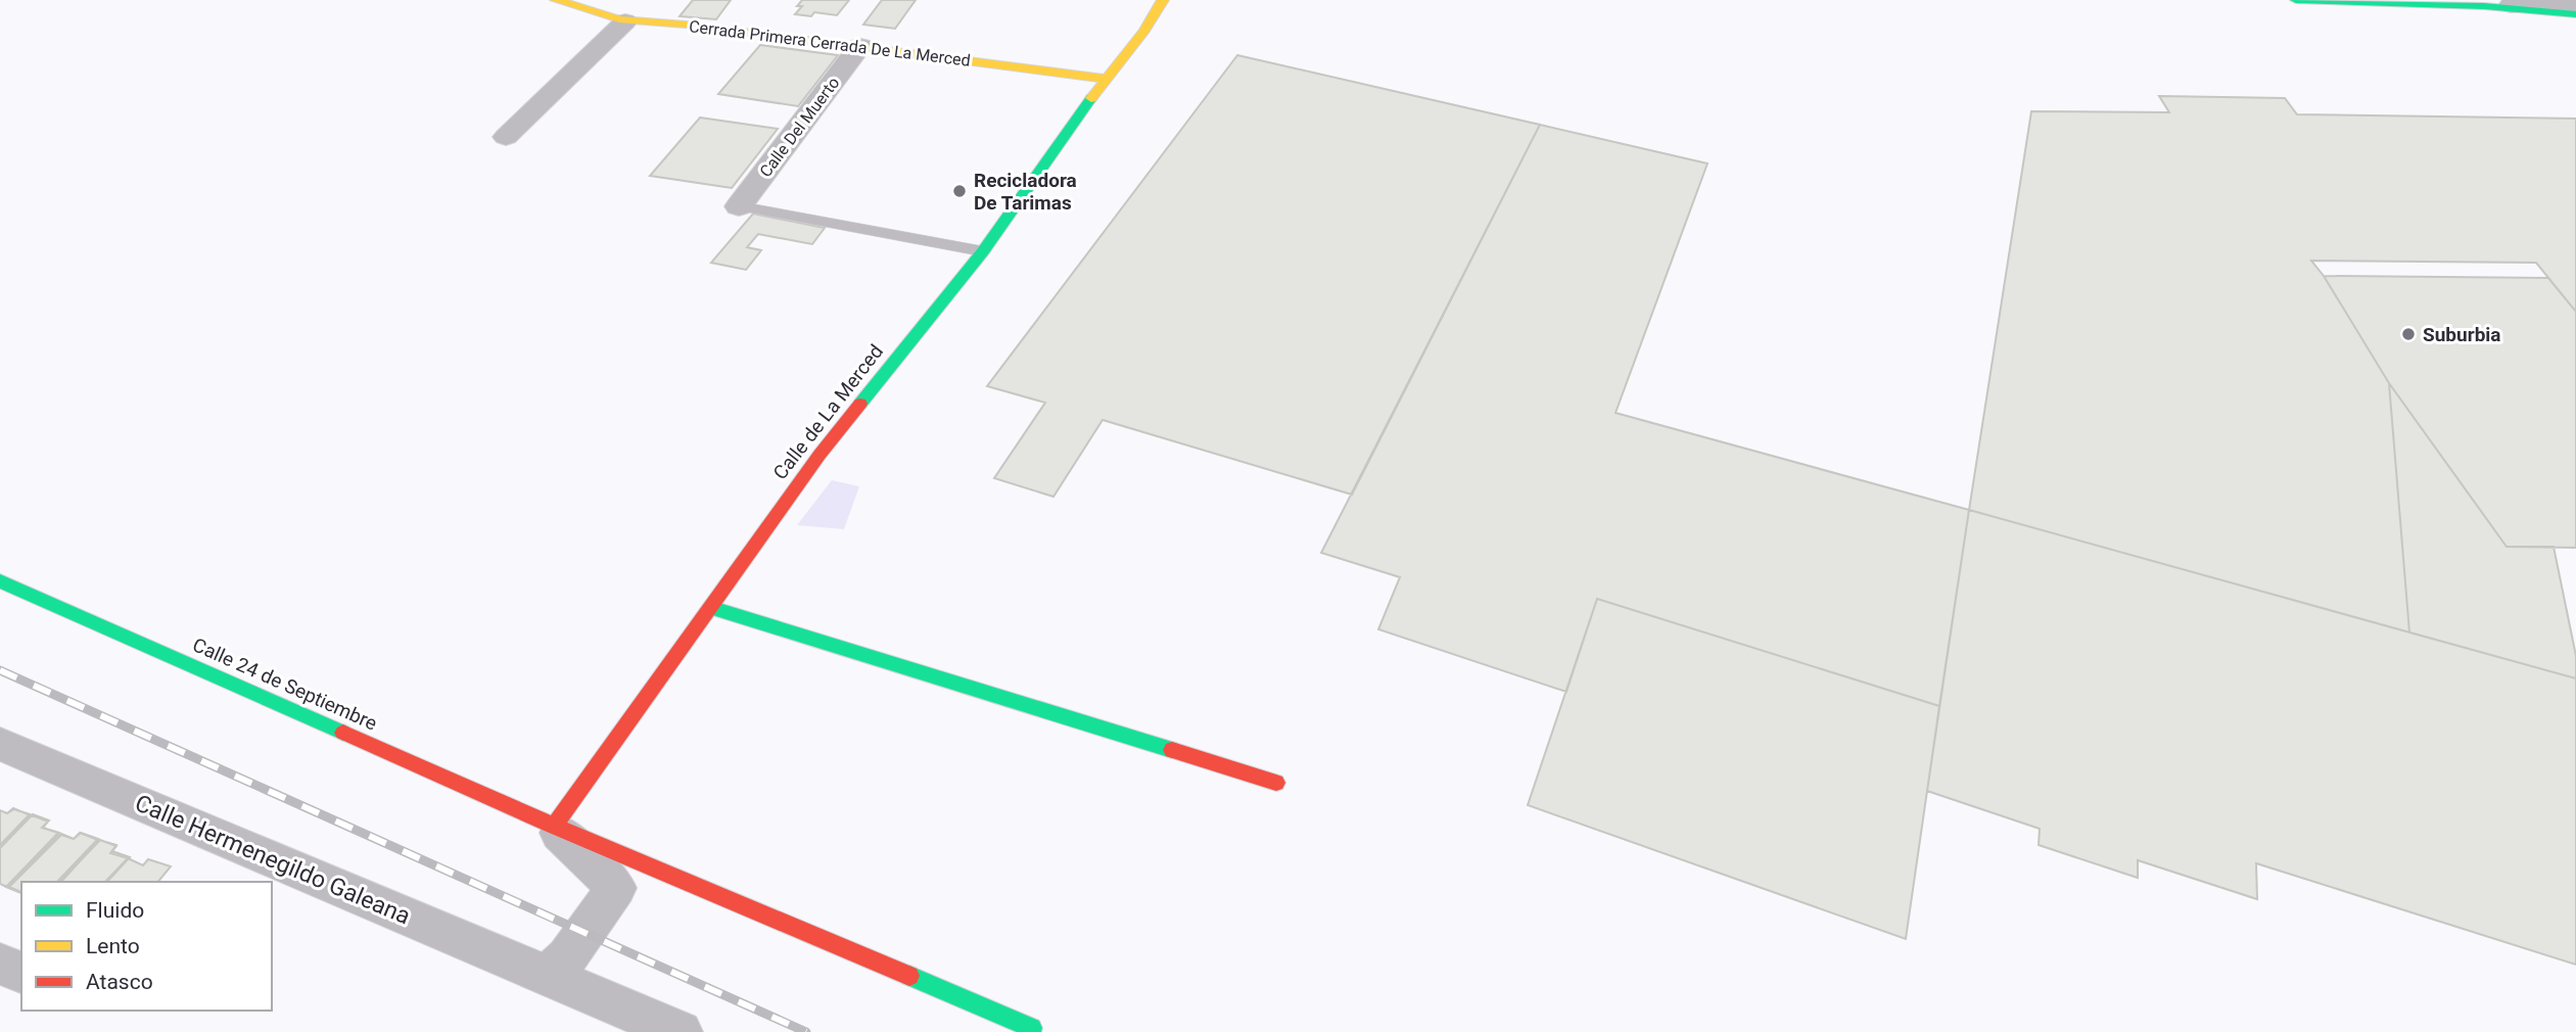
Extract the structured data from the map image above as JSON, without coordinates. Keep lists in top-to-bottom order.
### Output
{
  "streets": {
    "main road": ["Cerrada Primera Cerrada De La Merced", "Calle de La Merced", "Calle 24 de Septiembre"],
    "street": ["Calle Del Muerto", "Calle Hermenegildo Galeana"]
  },
  "crossings": [
    ["Cerrada Primera Cerrada De La Merced", "Calle Del Muerto"],
    ["Cerrada Primera Cerrada De La Merced", "Calle de La Merced"],
    ["Calle de La Merced", "Calle 24 de Septiembre"]
  ],
  "places": ["Recicladora De Tarimas", "Suburbia"],
  "legend": ["Fluido", "Lento", "Atasco"]
}
